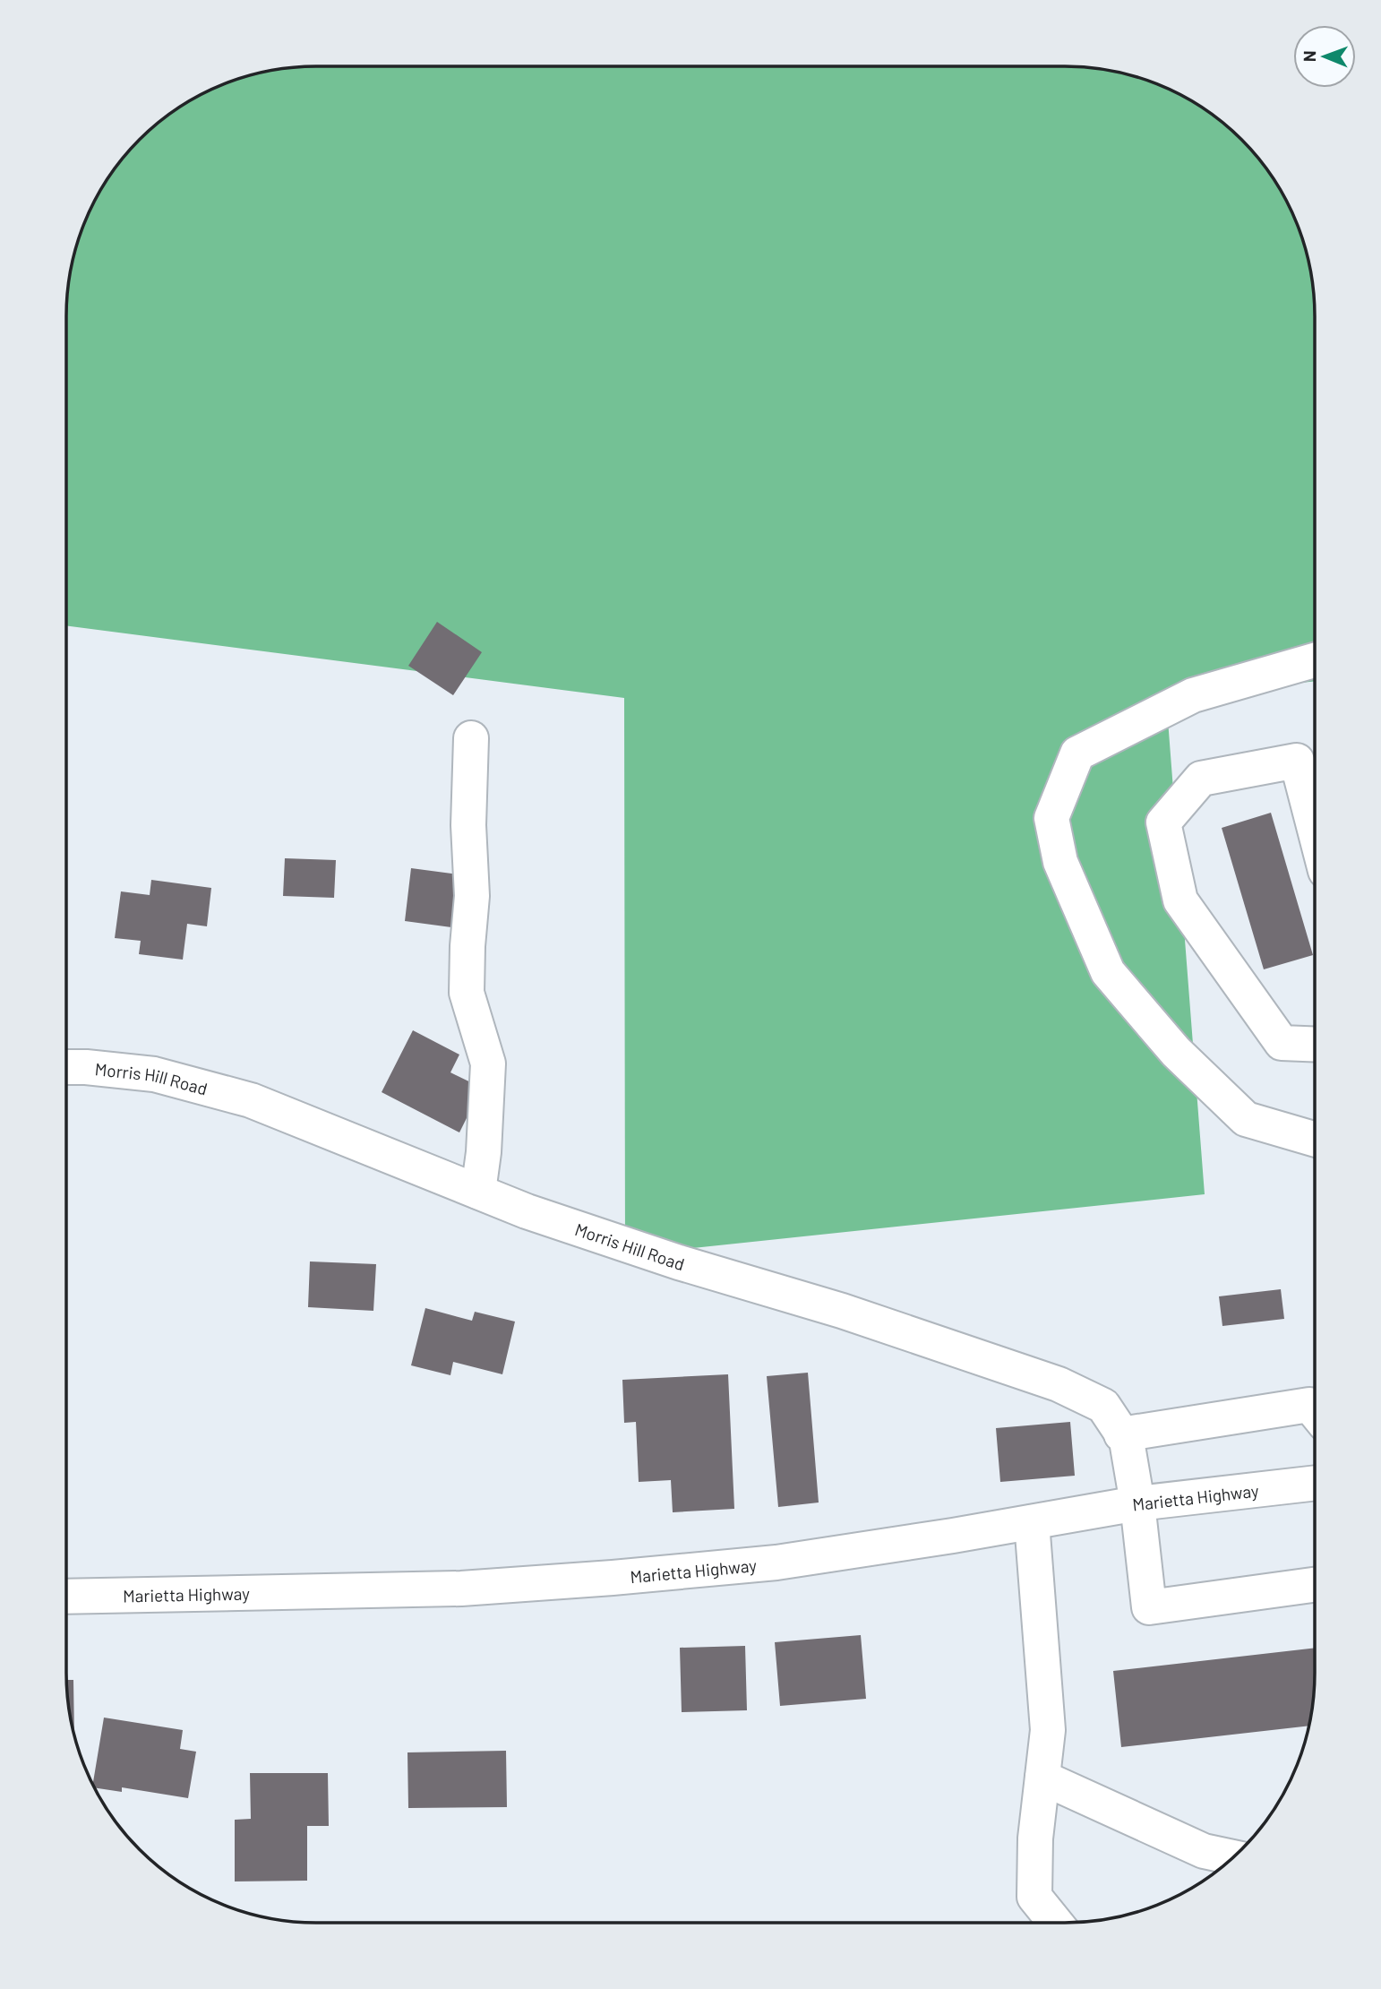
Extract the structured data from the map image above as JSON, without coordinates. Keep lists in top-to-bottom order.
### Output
{
  "streets": {
    "main road": ["Morris Hill Road", "Marietta Highway"]
  },
  "crossings": [
    ["Morris Hill Road", "Marietta Highway"]
  ],
  "north": "left"
}
